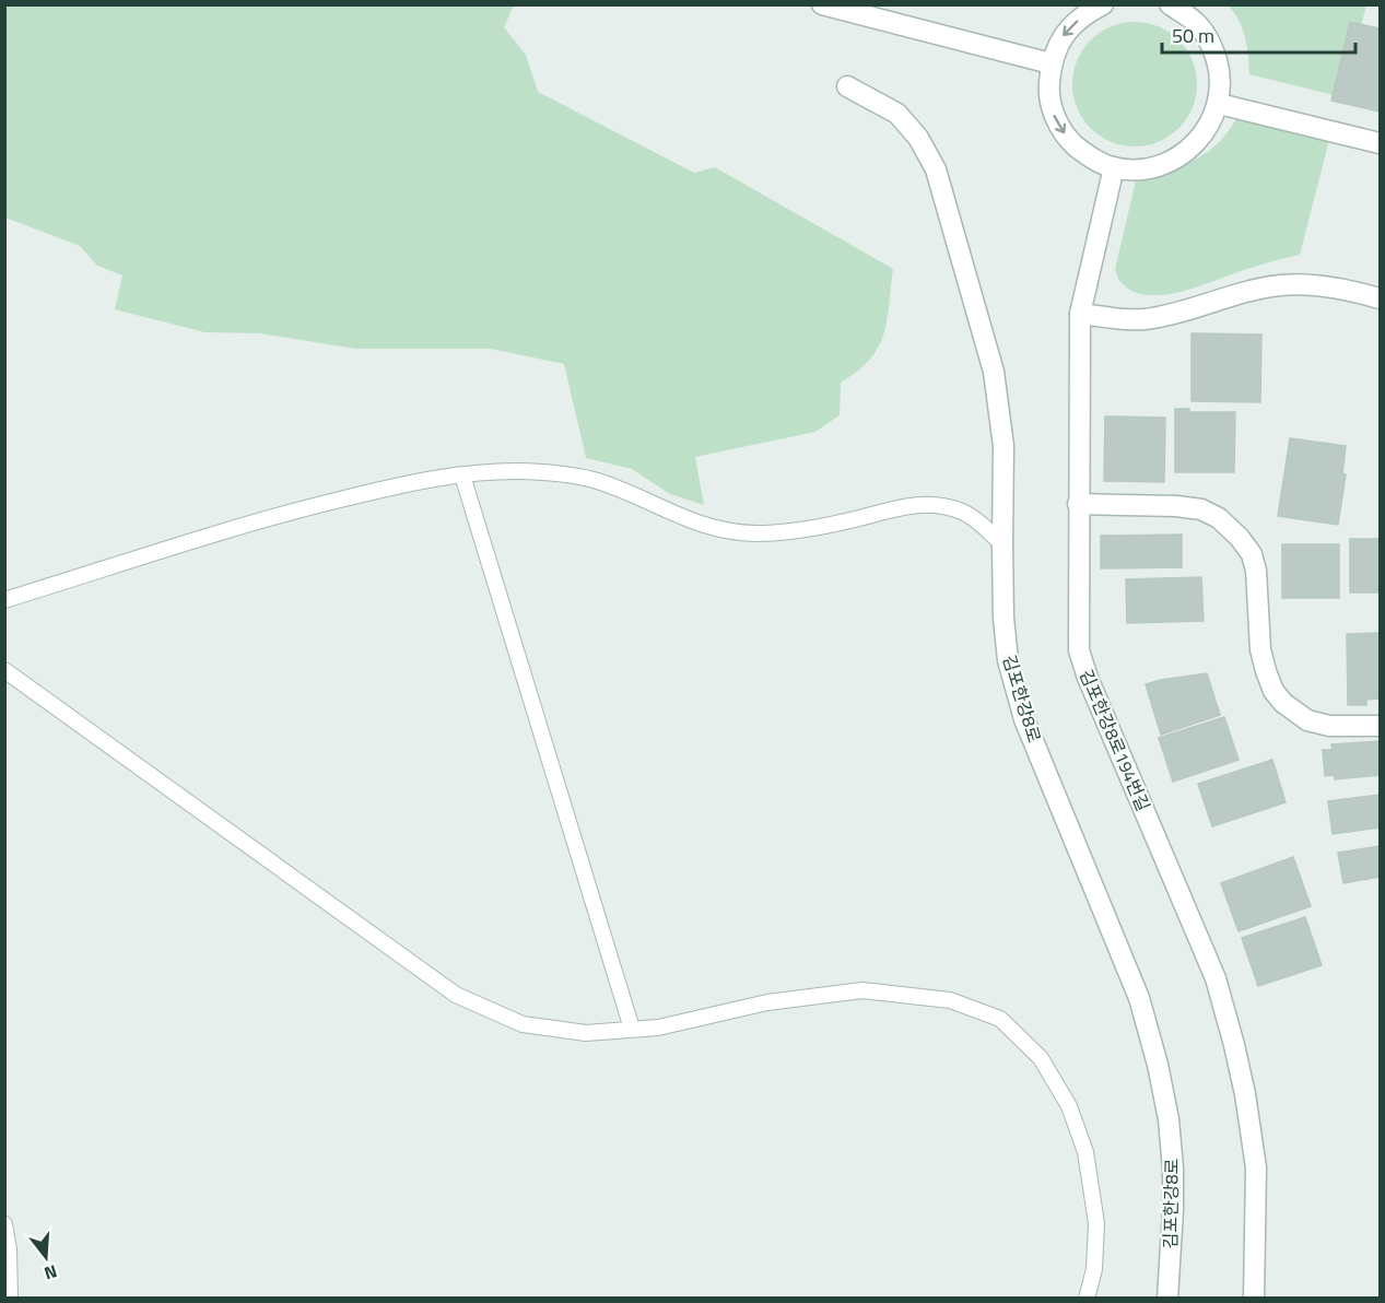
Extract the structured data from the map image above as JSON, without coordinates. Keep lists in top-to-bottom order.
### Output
{
  "streets": {
    "street": ["김포한강8로", "김포한강8로194번길"]
  },
  "scale_bar": "50 m",
  "north": "bottom"
}
